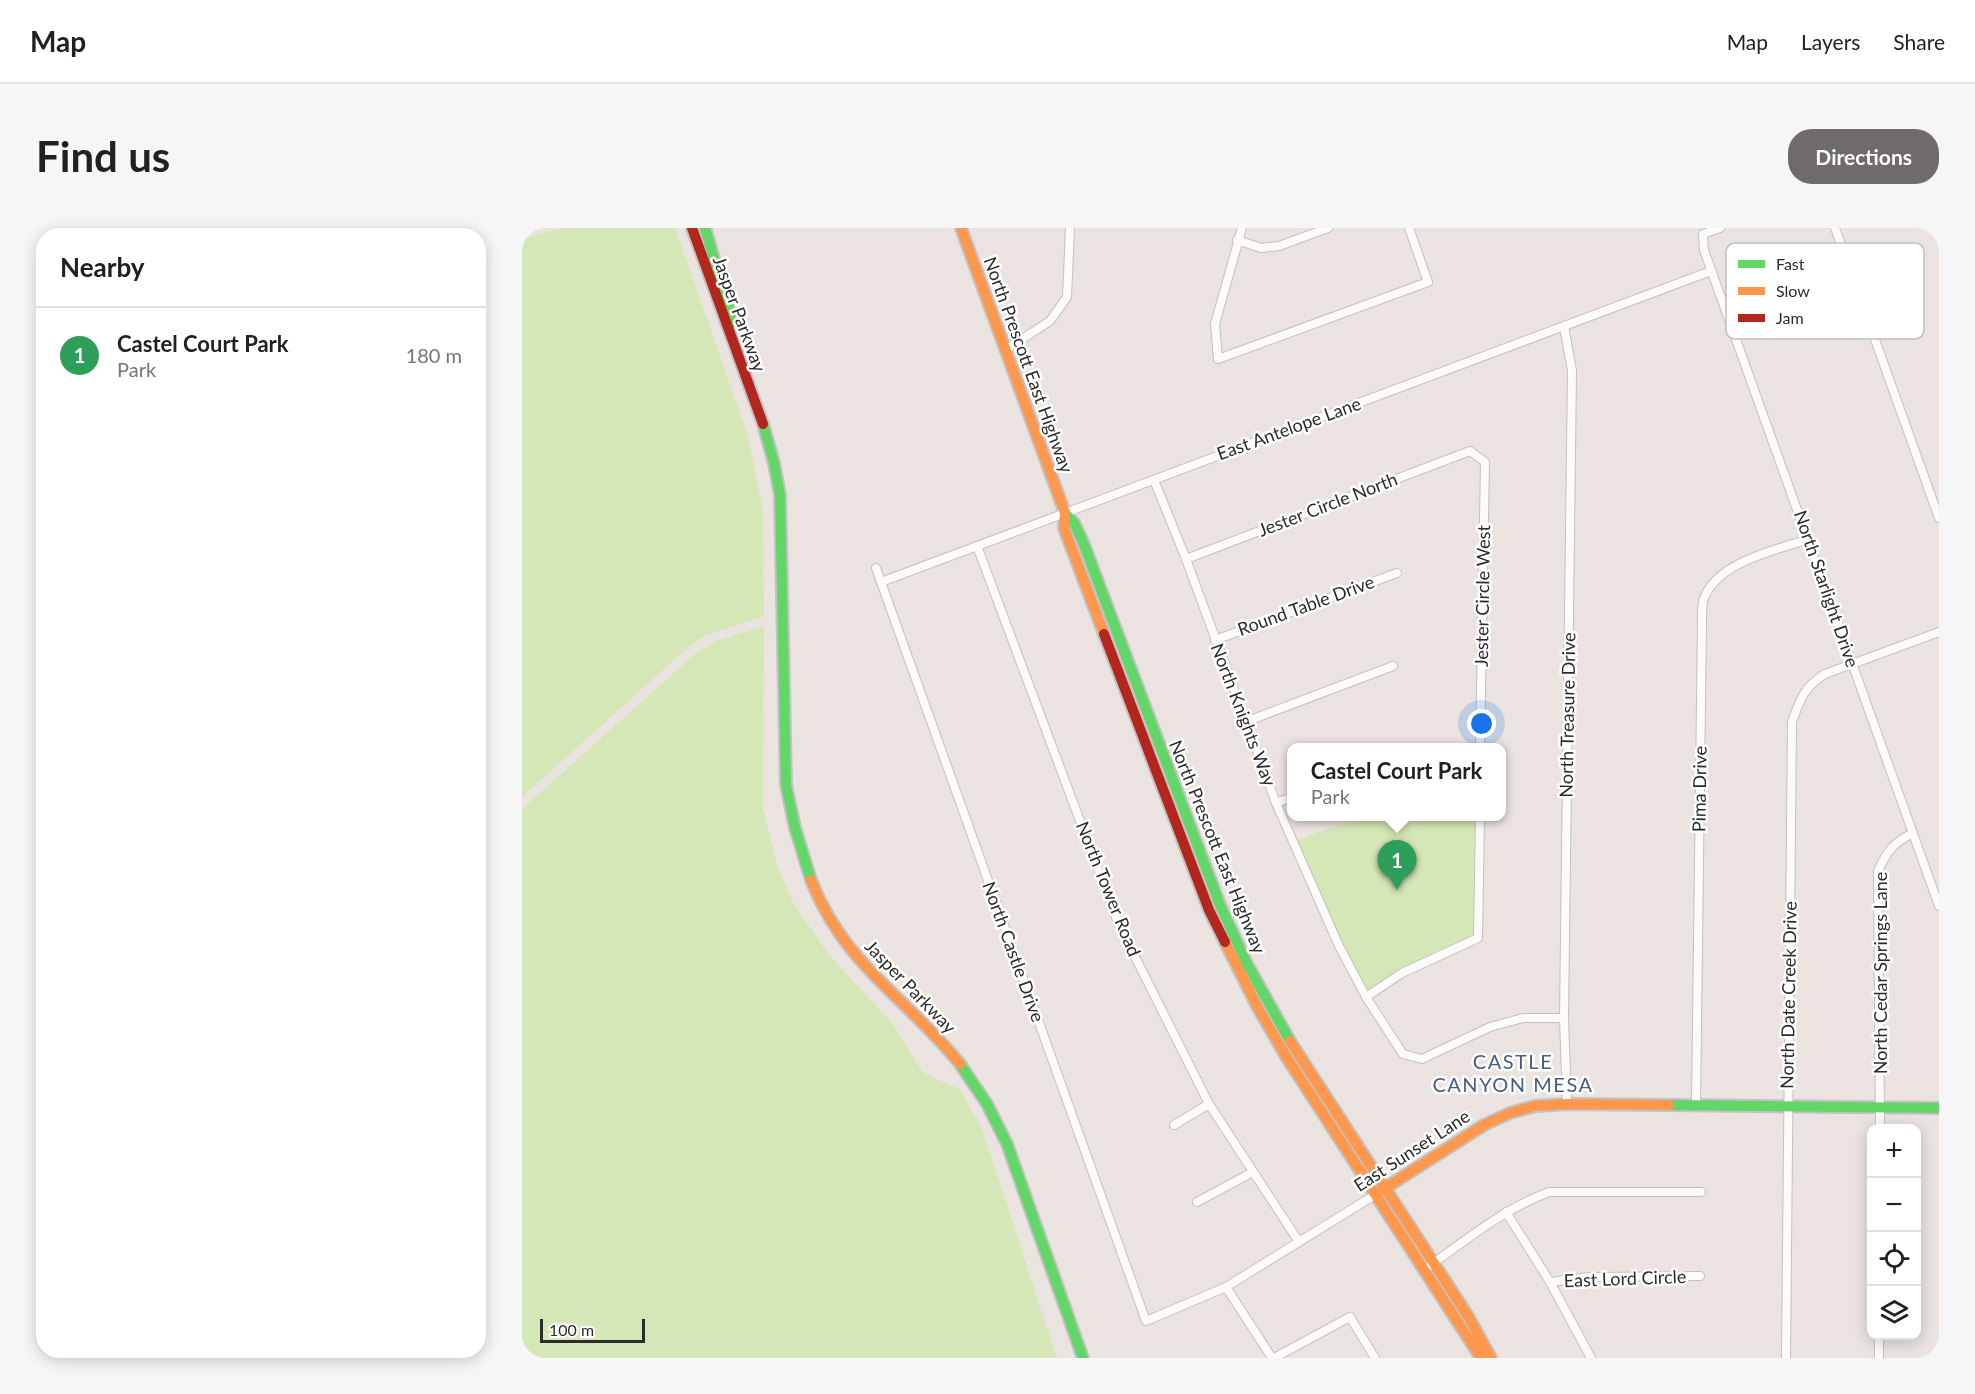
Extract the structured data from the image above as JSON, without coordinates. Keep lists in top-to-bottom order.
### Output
{
  "streets": {
    "street": [
      "Jasper Parkway",
      "North Prescott East Highway",
      "East Antelope Lane",
      "Jester Circle North",
      "North Starlight Drive",
      "Jester Circle West",
      "Round Table Drive",
      "North Knights Way",
      "North Treasure Drive",
      "Pima Drive",
      "North Tower Road",
      "North Castle Drive",
      "North Cedar Springs Lane",
      "North Date Creek Drive",
      "East Sunset Lane",
      "East Lord Circle"
    ]
  },
  "crossings": [
    ["North Prescott East Highway", "East Antelope Lane"],
    ["North Prescott East Highway", "East Sunset Lane"],
    ["East Antelope Lane", "North Starlight Drive"],
    ["East Antelope Lane", "North Knights Way"],
    ["East Antelope Lane", "North Treasure Drive"],
    ["East Antelope Lane", "North Tower Road"],
    ["East Antelope Lane", "North Castle Drive"],
    ["Jester Circle North", "Jester Circle West"],
    ["Jester Circle North", "North Knights Way"],
    ["North Starlight Drive", "Pima Drive"],
    ["North Starlight Drive", "North Cedar Springs Lane"],
    ["North Starlight Drive", "North Date Creek Drive"],
    ["Round Table Drive", "North Knights Way"],
    ["North Knights Way", "North Treasure Drive"],
    ["North Treasure Drive", "East Sunset Lane"],
    ["Pima Drive", "East Sunset Lane"],
    ["North Tower Road", "East Sunset Lane"],
    ["North Castle Drive", "East Sunset Lane"],
    ["North Cedar Springs Lane", "East Sunset Lane"],
    ["North Date Creek Drive", "East Sunset Lane"]
  ],
  "districts": ["CASTLE CANYON MESA"],
  "legend": ["Fast", "Slow", "Jam"],
  "scale_bar": "100 m",
  "page": {
    "header": "Map",
    "nav": ["Map", "Layers", "Share"],
    "buttons": "Directions",
    "title": "Find us",
    "heading": "Nearby",
    "list": [
      {
        "mark": "1",
        "name": "Castel Court Park",
        "note": "Park",
        "value": "180 m"
      }
    ],
    "popup": ["Castel Court Park", "Park"],
    "pins": "1",
    "map_buttons": ["+", "−"],
    "scale": "100 m"
  }
}
